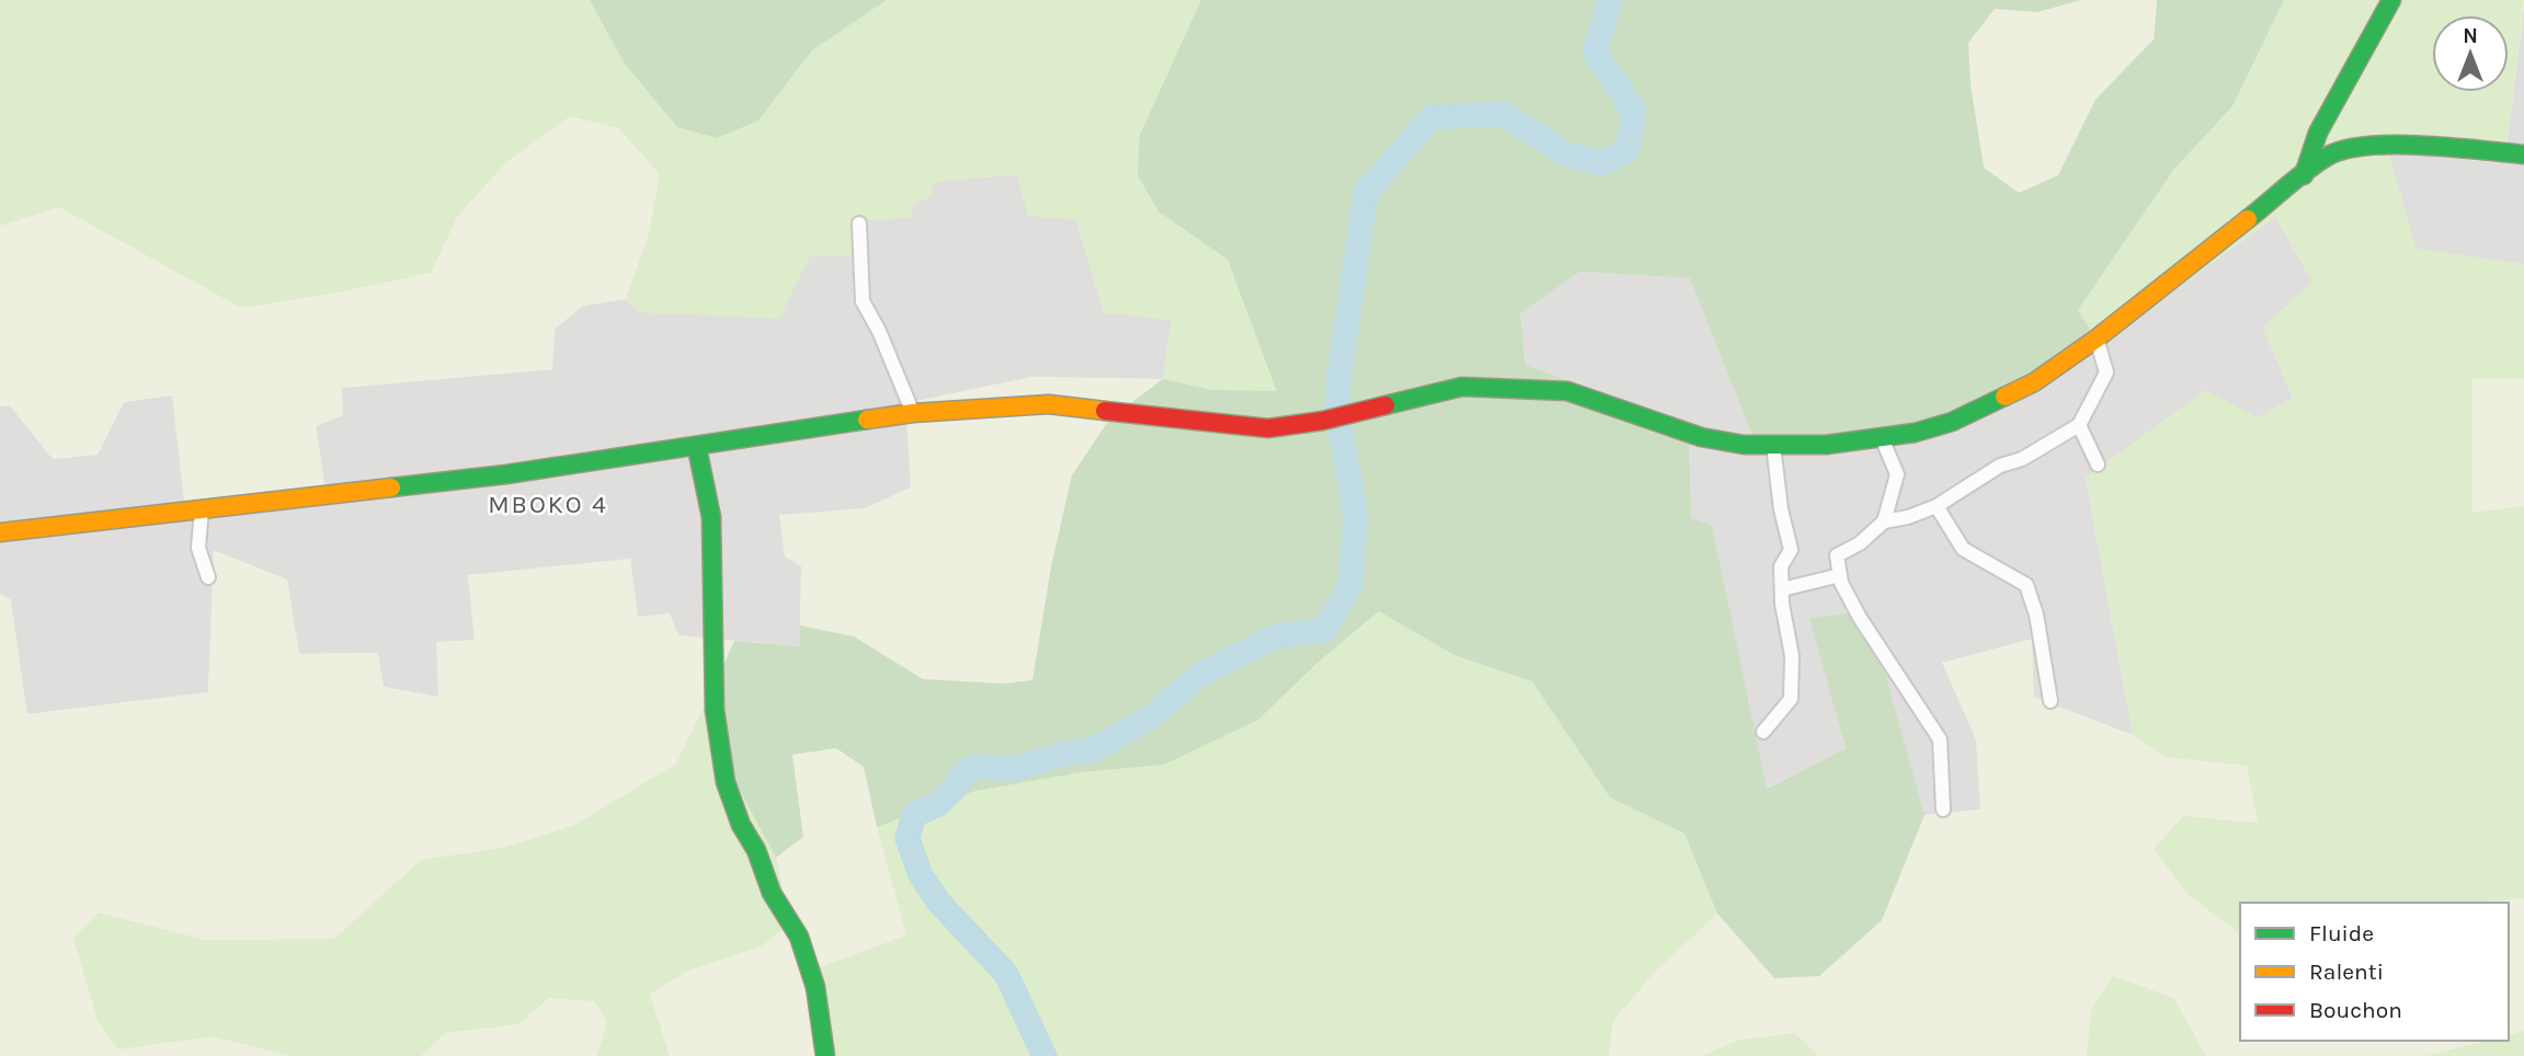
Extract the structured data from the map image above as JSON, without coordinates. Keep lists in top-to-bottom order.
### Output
{
  "districts": ["MBOKO 4"],
  "legend": ["Fluide", "Ralenti", "Bouchon"],
  "north": "top"
}
